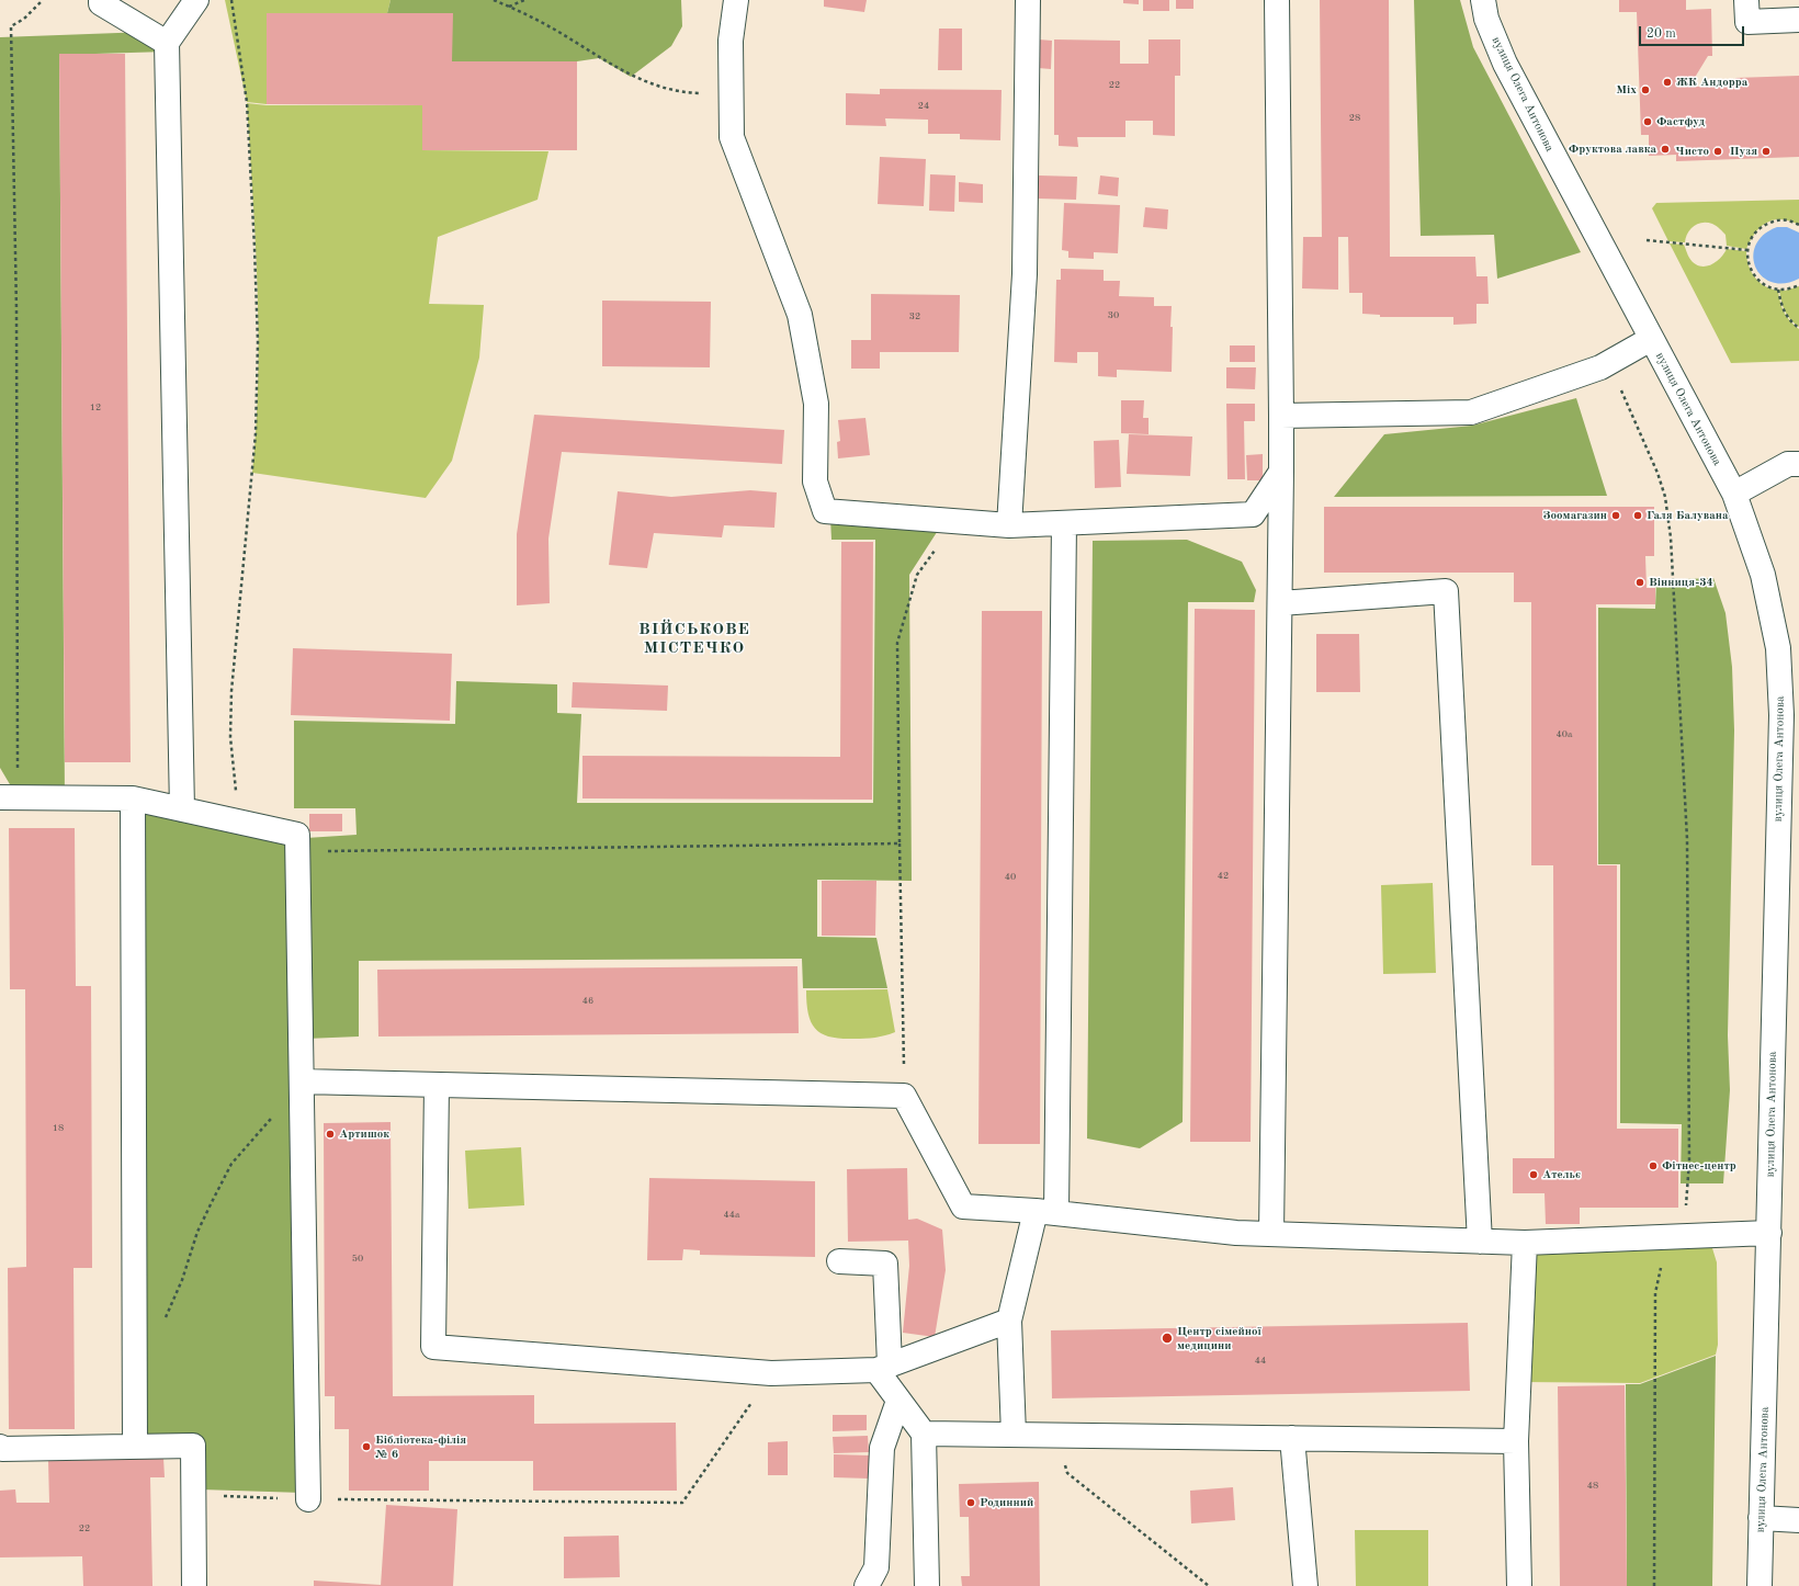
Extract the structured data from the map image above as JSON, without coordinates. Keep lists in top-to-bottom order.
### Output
{
  "streets": {
    "street": ["вулиця Олега Антонова"]
  },
  "districts": ["ВІЙСЬКОВЕ МІСТЕЧКО"],
  "places": [
    "ЖК Андорра",
    "Mix",
    "Фастфуд",
    "Фруктова лавка",
    "Чисто",
    "Пузя",
    "Зоомагазин",
    "Галя Балувана",
    "Вінниця-34",
    "Артишок",
    "Фітнес-центр",
    "Ательє",
    "Центр сімейної медицини",
    "Бібліотека-філія № 6",
    "Родинний"
  ],
  "house_numbers": [
    "22",
    "24",
    "28",
    "30",
    "32",
    "12",
    "40а",
    "42",
    "40",
    "46",
    "18",
    "44а",
    "50",
    "44",
    "48",
    "22"
  ],
  "scale_bar": "20 m"
}
